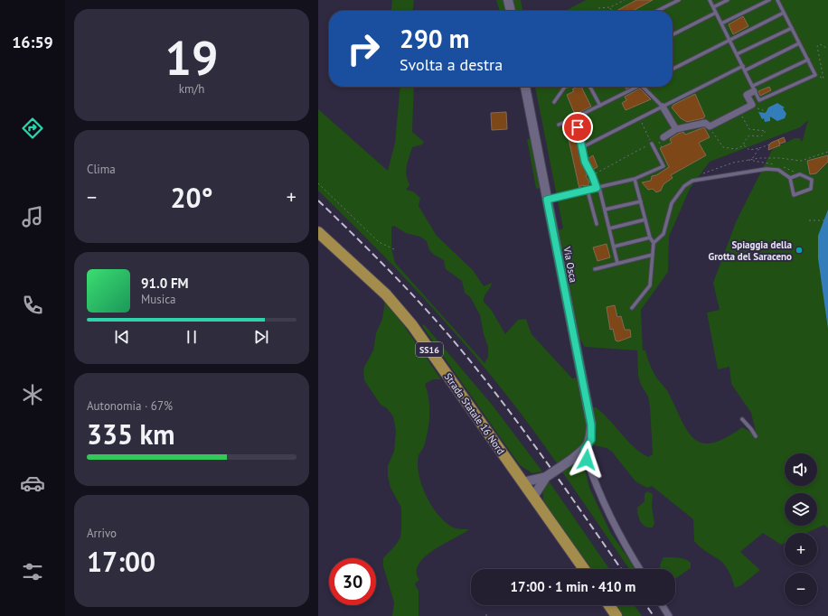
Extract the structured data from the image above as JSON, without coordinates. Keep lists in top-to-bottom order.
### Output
{
  "streets": {
    "main road": ["SS16", "Strada Statale 16 Nord"],
    "street": ["Via Osca"]
  },
  "places": ["Spiaggia della Grotta del Saraceno"],
  "page": {
    "tabs": "16:59",
    "tile": [
      ["19", "km/h"],
      "Clima",
      ["Autonomia · 67%", "335 km"],
      ["Arrivo", "17:00"]
    ],
    "turn": ["290 m", "Svolta a destra"],
    "heat": ["−", "20°", "+"],
    "song": ["91.0 FM", "Musica"],
    "map_buttons": ["+", "−"],
    "limit": "30",
    "trip": "17:00 · 1 min · 410 m"
  }
}
